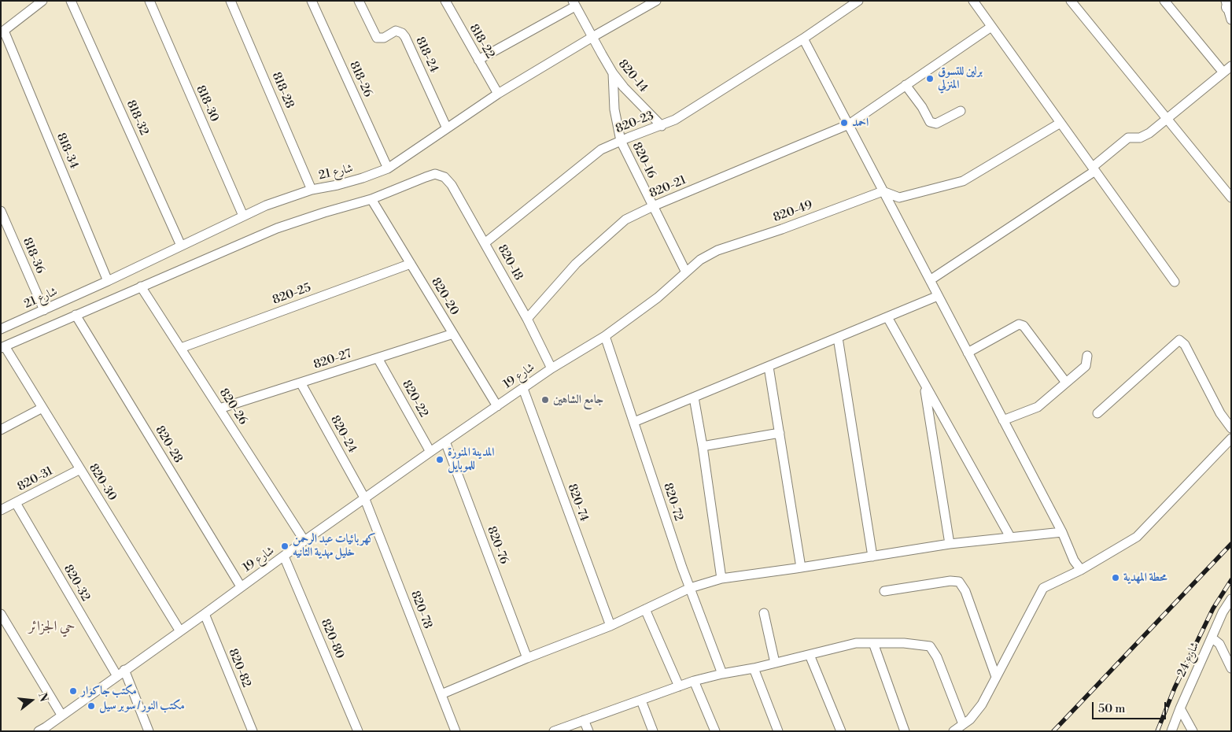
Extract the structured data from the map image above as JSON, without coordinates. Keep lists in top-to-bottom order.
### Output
{
  "streets": {
    "street": [
      "818-22",
      "818-24",
      "820-14",
      "818-26",
      "818-28",
      "818-30",
      "818-32",
      "820-23",
      "818-34",
      "820-16",
      "شارع 21",
      "820-21",
      "820-49",
      "818-36",
      "820-18",
      "820-25",
      "820-20",
      "820-27",
      "شارع 19",
      "820-22",
      "820-26",
      "820-24",
      "820-28",
      "820-31",
      "820-30",
      "820-72",
      "820-74",
      "820-76",
      "820-32",
      "820-78",
      "820-80",
      "شارع 24",
      "820-82"
    ]
  },
  "crossings": [
    ["818-22", "شارع 21"],
    ["818-24", "شارع 21"],
    ["820-14", "820-23"],
    ["820-14", "820-16"],
    ["820-14", "شارع 21"],
    ["818-26", "شارع 21"],
    ["818-28", "شارع 21"],
    ["818-30", "شارع 21"],
    ["818-32", "شارع 21"],
    ["820-23", "820-16"],
    ["820-23", "820-18"],
    ["818-34", "شارع 21"],
    ["820-16", "820-21"],
    ["820-16", "820-49"],
    ["شارع 21", "818-36"],
    ["820-21", "820-18"],
    ["820-49", "820-18"],
    ["820-49", "شارع 19"],
    ["820-49", "820-72"],
    ["820-18", "820-20"],
    ["820-18", "شارع 19"],
    ["820-25", "820-20"],
    ["820-25", "820-26"],
    ["820-20", "820-27"],
    ["820-20", "شارع 19"],
    ["820-27", "820-22"],
    ["820-27", "820-26"],
    ["820-27", "820-24"],
    ["شارع 19", "820-22"],
    ["شارع 19", "820-26"],
    ["شارع 19", "820-24"],
    ["شارع 19", "820-28"],
    ["شارع 19", "820-30"],
    ["شارع 19", "820-74"],
    ["شارع 19", "820-76"],
    ["شارع 19", "820-32"],
    ["شارع 19", "820-78"],
    ["شارع 19", "820-80"],
    ["شارع 19", "820-82"],
    ["820-24", "820-78"],
    ["820-31", "820-30"],
    ["820-31", "820-32"]
  ],
  "districts": ["حي الجزائر"],
  "places": [
    "برلين للتسوق المنزلي",
    "احمد",
    "جامع الشاهين",
    "المدينة المنورة للموبايل",
    "كهربائيات عبد الرحمن خليل مهدية الثانيه",
    "محطة المهدية",
    "مكتب جاكوار",
    "مكتب النور / سوبر سيل"
  ],
  "scale_bar": "50 m",
  "north": "right"
}
